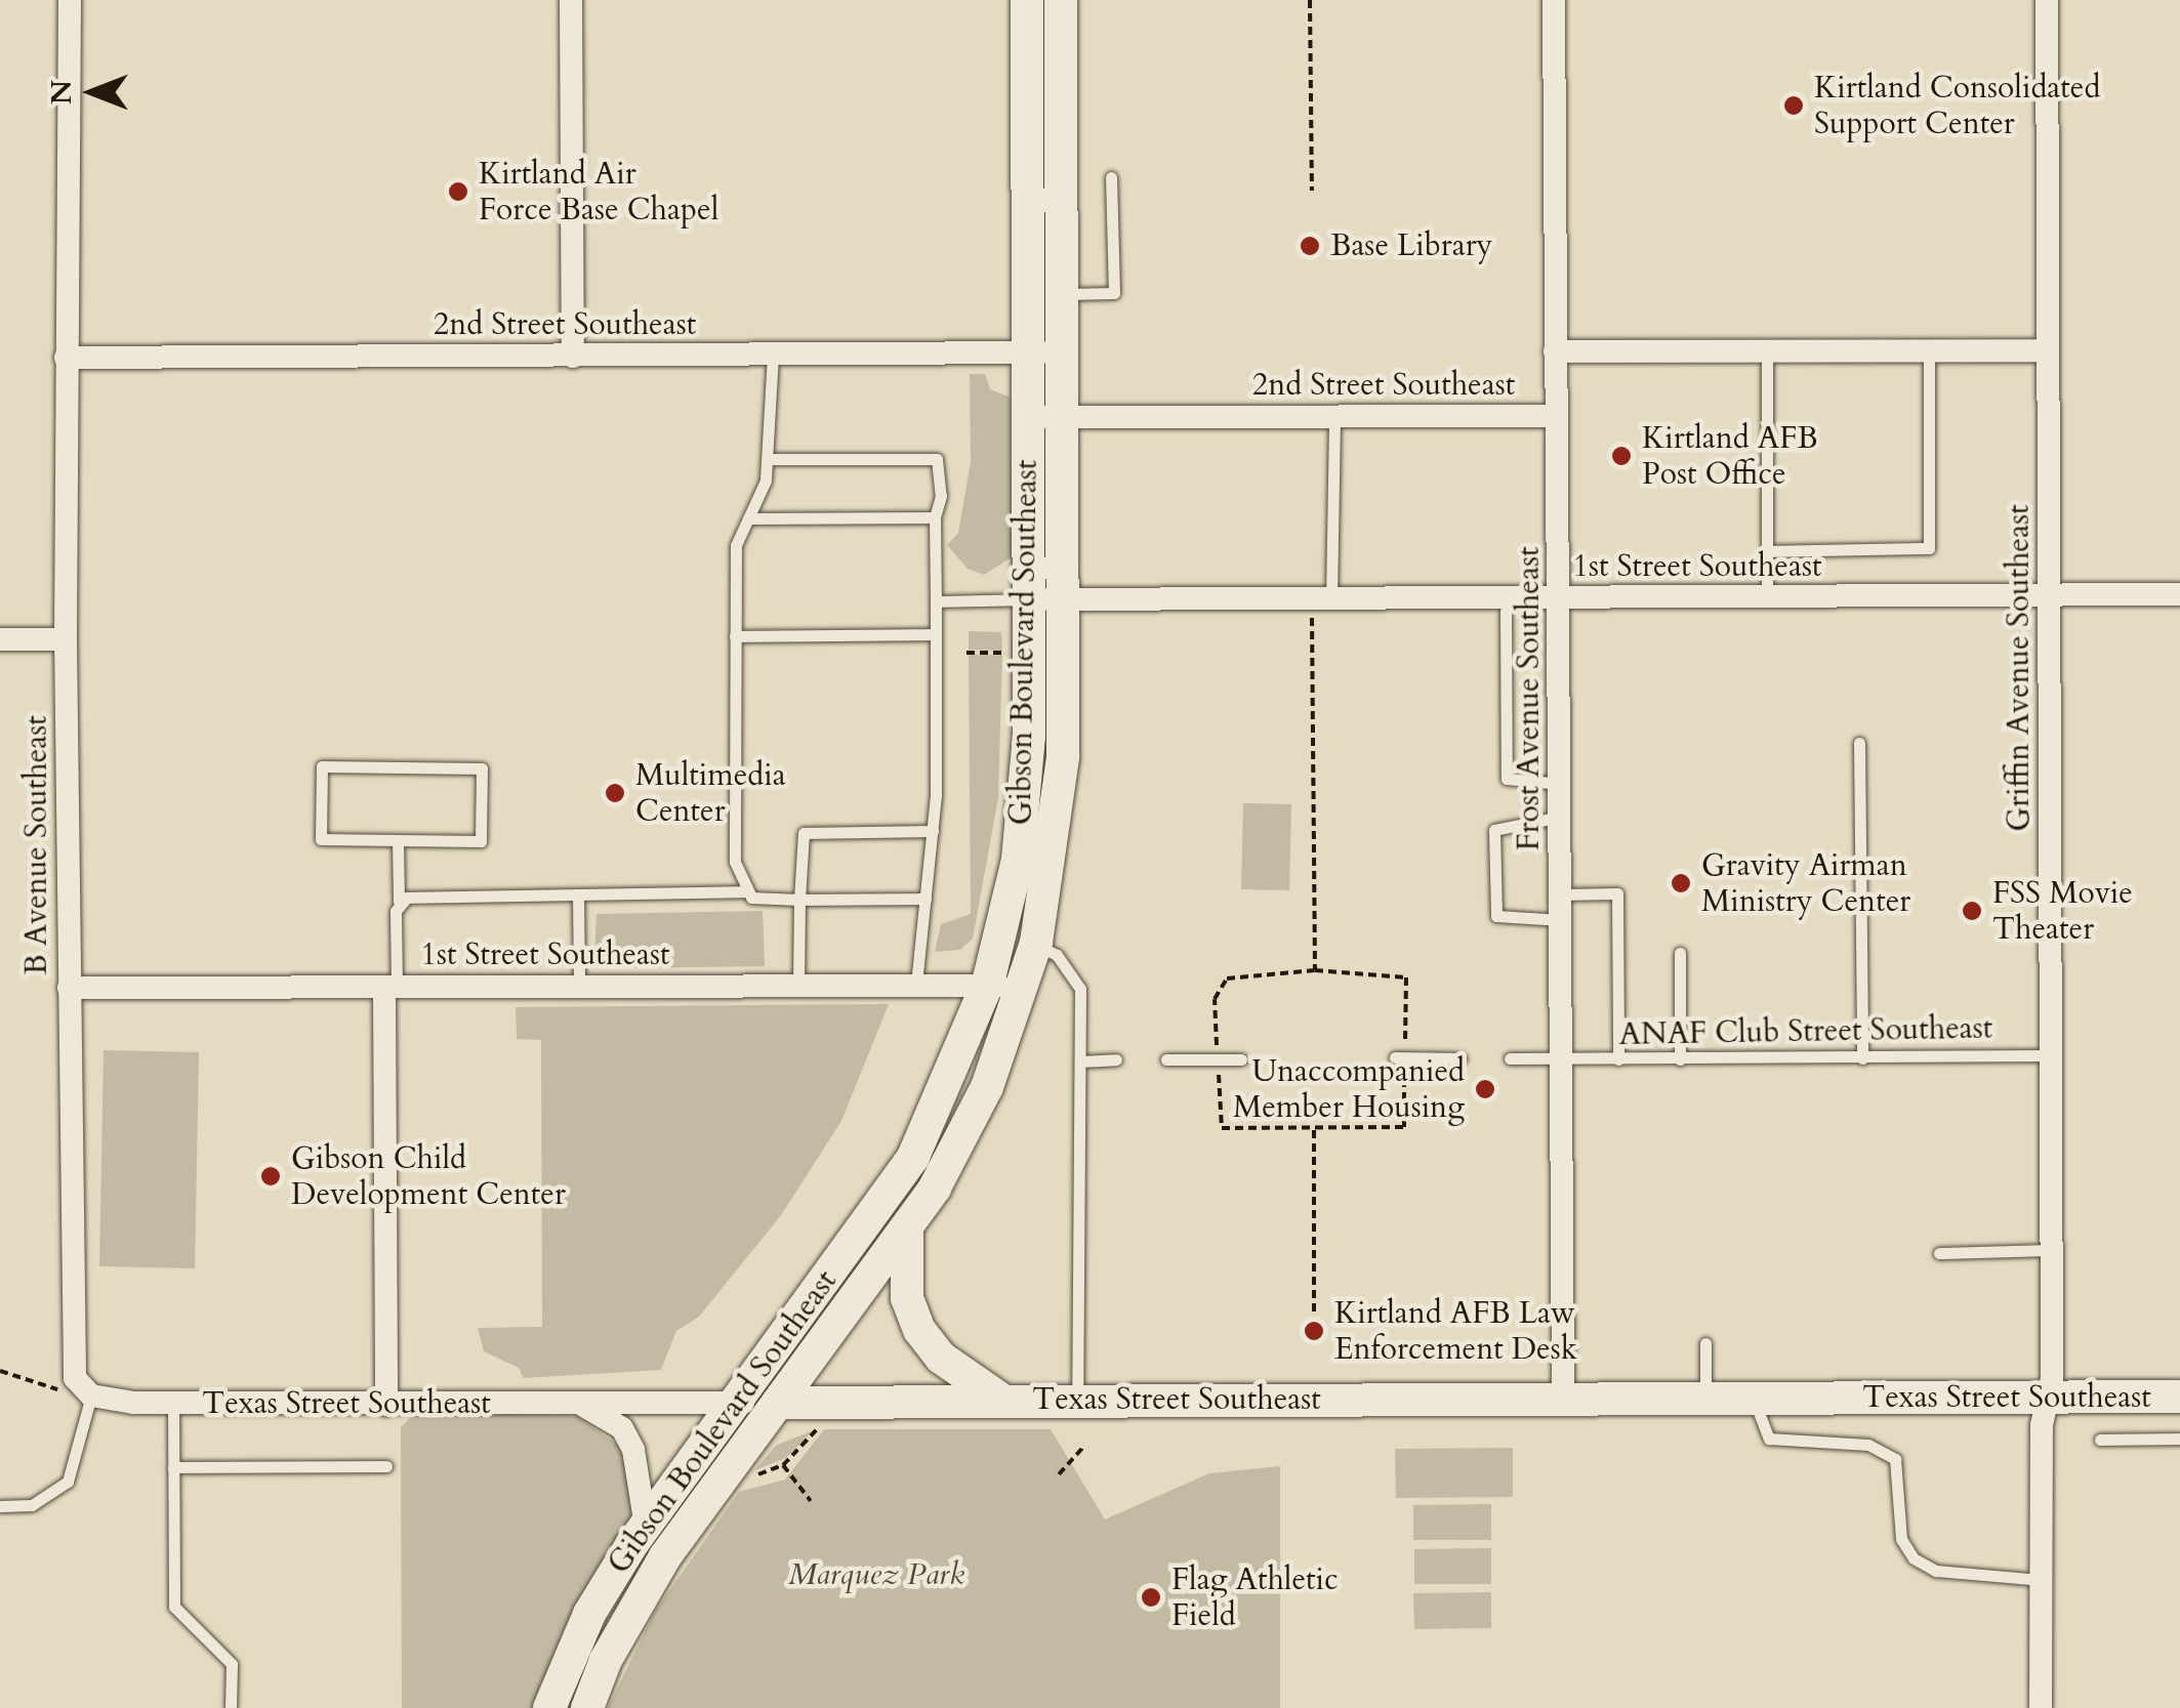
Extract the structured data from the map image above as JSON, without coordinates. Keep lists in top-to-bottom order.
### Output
{
  "streets": {
    "main road": ["Gibson Boulevard Southeast", "Texas Street Southeast"],
    "street": [
      "2nd Street Southeast",
      "1st Street Southeast",
      "Griffin Avenue Southeast",
      "Frost Avenue Southeast",
      "B Avenue Southeast"
    ],
    "lane": ["ANAF Club Street Southeast"]
  },
  "crossings": [
    ["2nd Street Southeast", "Gibson Boulevard Southeast"],
    ["2nd Street Southeast", "Griffin Avenue Southeast"],
    ["2nd Street Southeast", "Frost Avenue Southeast"],
    ["2nd Street Southeast", "B Avenue Southeast"],
    ["1st Street Southeast", "Gibson Boulevard Southeast"],
    ["1st Street Southeast", "Griffin Avenue Southeast"],
    ["1st Street Southeast", "Frost Avenue Southeast"],
    ["1st Street Southeast", "B Avenue Southeast"],
    ["Gibson Boulevard Southeast", "Texas Street Southeast"],
    ["Griffin Avenue Southeast", "ANAF Club Street Southeast"],
    ["Griffin Avenue Southeast", "Texas Street Southeast"],
    ["Frost Avenue Southeast", "ANAF Club Street Southeast"],
    ["Frost Avenue Southeast", "Texas Street Southeast"]
  ],
  "parks": ["Marquez Park"],
  "places": [
    "Kirtland Consolidated Support Center",
    "Kirtland Air Force Base Chapel",
    "Base Library",
    "Kirtland AFB Post Office",
    "Multimedia Center",
    "Gravity Airman Ministry Center",
    "FSS Movie Theater",
    "Unaccompanied Member Housing",
    "Gibson Child Development Center",
    "Kirtland AFB Law Enforcement Desk",
    "Flag Athletic Field"
  ],
  "north": "left"
}
